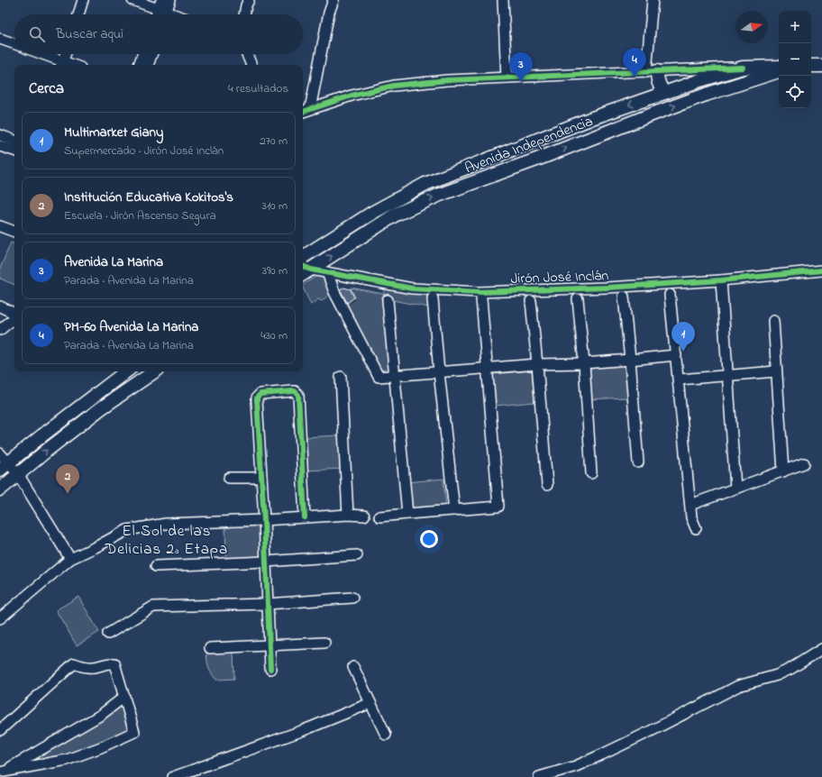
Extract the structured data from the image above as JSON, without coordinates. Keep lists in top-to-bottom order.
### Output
{
  "streets": {
    "main road": ["Avenida Independencia"],
    "street": ["Jirón José Inclán"]
  },
  "crossings": [
    ["Avenida Independencia", "Jirón José Inclán"]
  ],
  "districts": ["El Sol de las Delicias 2ª Etapa"],
  "north": "right",
  "page": {
    "map_buttons": ["+", "−"],
    "search": "Buscar aquí",
    "pins": [
      "4",
      "3",
      "1",
      "2"
    ],
    "heading": ["Cerca", "4 resultados"],
    "list": [
      {
        "mark": "1",
        "name": "Multimarket Giany",
        "note": "Supermercado · Jirón José Inclán",
        "value": "270 m"
      },
      {
        "mark": "2",
        "name": "Institución Educativa Kokitos's",
        "note": "Escuela · Jirón Ascenso Segura",
        "value": "310 m"
      },
      {
        "mark": "3",
        "name": "Avenida La Marina",
        "note": "Parada · Avenida La Marina",
        "value": "390 m"
      },
      {
        "mark": "4",
        "name": "PM-60 Avenida La Marina",
        "note": "Parada · Avenida La Marina",
        "value": "430 m"
      }
    ]
  }
}
